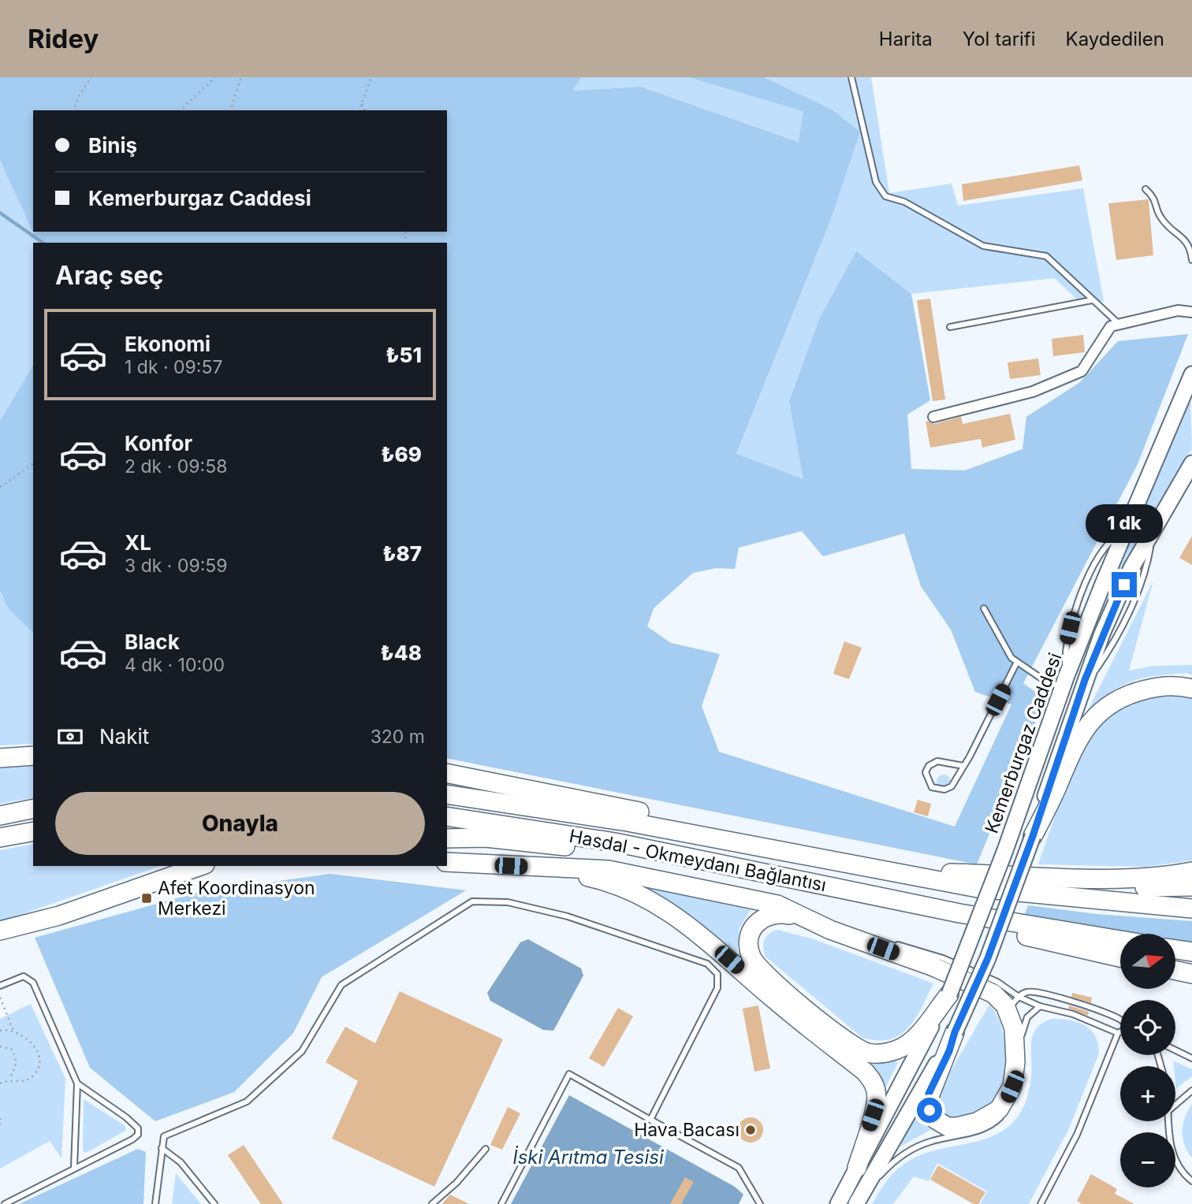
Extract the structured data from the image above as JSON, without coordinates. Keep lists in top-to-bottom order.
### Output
{
  "streets": {
    "highway": ["Hasdal - Okmeydanı Bağlantısı"],
    "main road": ["Kemerburgaz Caddesi"]
  },
  "water": ["İski Arıtma Tesisi"],
  "places": {
    "transit": ["Afet Koordinasyon Merkezi"],
    "other": ["Hava Bacası"]
  },
  "north": "right",
  "page": {
    "header": "Ridey",
    "nav": ["Harita", "Yol tarifi", "Kaydedilen"],
    "banner": ["Biniş", "Kemerburgaz Caddesi"],
    "heading": "Araç seç",
    "list": [
      {
        "name": "Ekonomi",
        "note": "1 dk · 09:57",
        "value": "₺51"
      },
      {
        "name": "Konfor",
        "note": "2 dk · 09:58",
        "value": "₺69"
      },
      {
        "name": "XL",
        "note": "3 dk · 09:59",
        "value": "₺87"
      },
      {
        "name": "Black",
        "note": "4 dk · 10:00",
        "value": "₺48"
      }
    ],
    "bubble": "1 dk",
    "pay": ["Nakit", "320 m"],
    "buttons": "Onayla",
    "map_buttons": ["+", "−"]
  }
}
